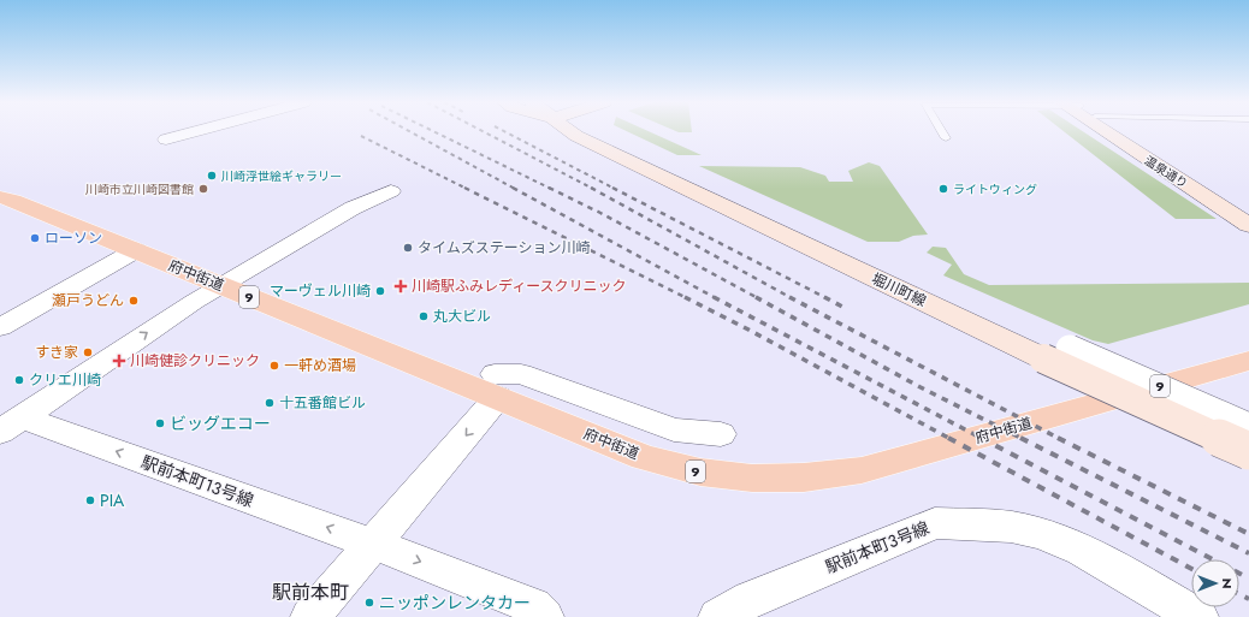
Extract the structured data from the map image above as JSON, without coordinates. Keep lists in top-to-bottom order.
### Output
{
  "streets": {
    "main road": ["府中街道", "9"],
    "street": [
      "温泉通り",
      "堀川町線",
      "駅前本町13号線",
      "駅前本町3号線"
    ]
  },
  "districts": ["駅前本町"],
  "places": {
    "other": [
      "川崎浮世絵ギャラリー",
      "川崎市立川崎図書館",
      "ライトウィング",
      "ローソン",
      "タイムズステーション川崎",
      "マーヴェル川崎",
      "瀬戸うどん",
      "丸大ビル",
      "すき家",
      "一軒め酒場",
      "クリエ川崎",
      "十五番館ビル",
      "ビッグエコー",
      "PIA",
      "ニッポンレンタカー"
    ],
    "health": ["川崎駅ふみレディースクリニック", "川崎健診クリニック"]
  },
  "north": "right"
}
